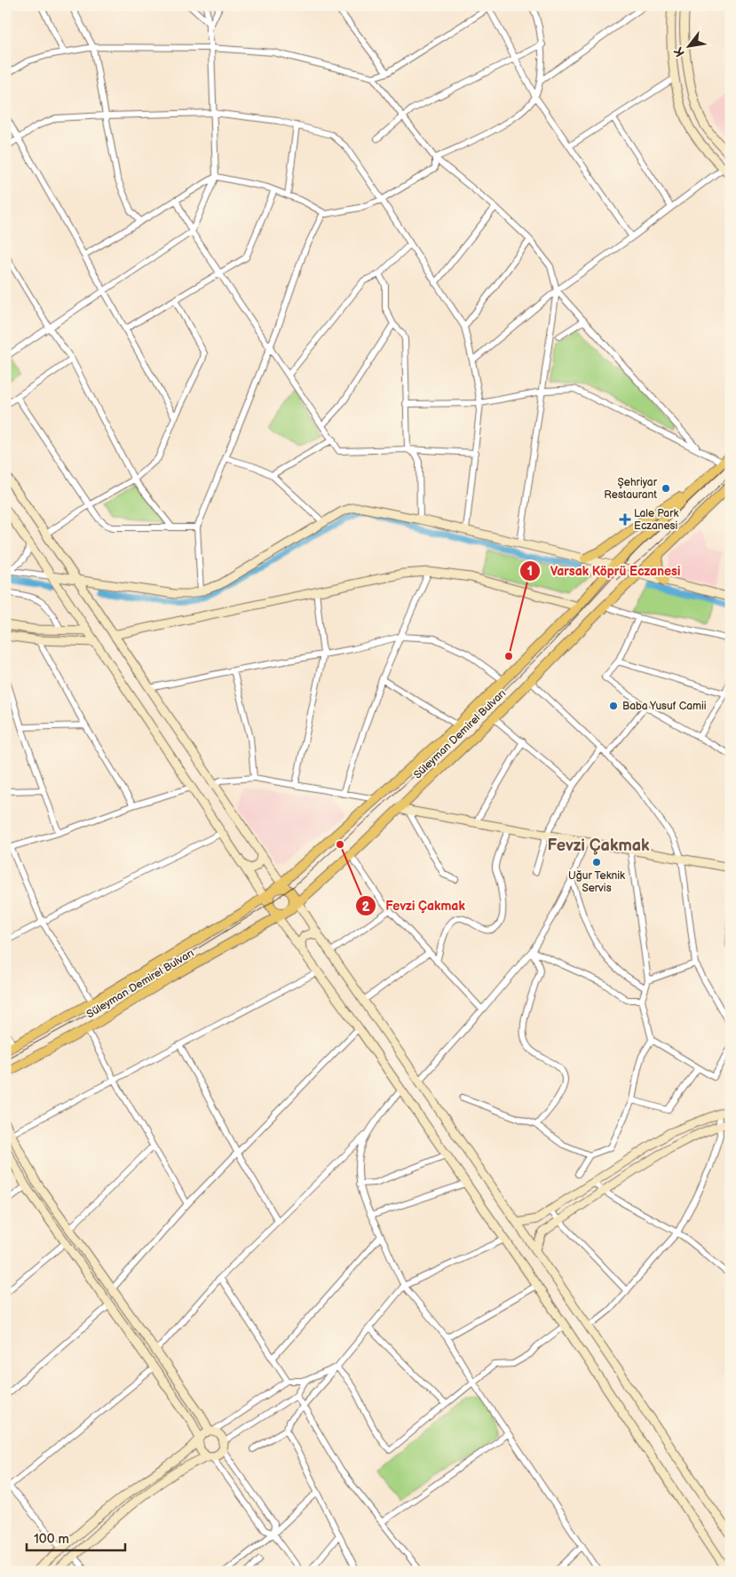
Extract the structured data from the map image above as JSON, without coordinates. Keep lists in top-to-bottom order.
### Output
{
  "streets": {
    "main road": ["Süleyman Demirel Bulvarı"]
  },
  "districts": ["Fevzi Çakmak"],
  "places": {
    "other": [
      "Şehriyar Restaurant",
      "Varsak Köprü Eczanesi",
      "Baba Yusuf Camii",
      "Fevzi Çakmak",
      "Uğur Teknik Servis"
    ],
    "health": ["Lale Park Eczanesi"]
  },
  "scale_bar": "100 m",
  "north": "bottom left"
}
